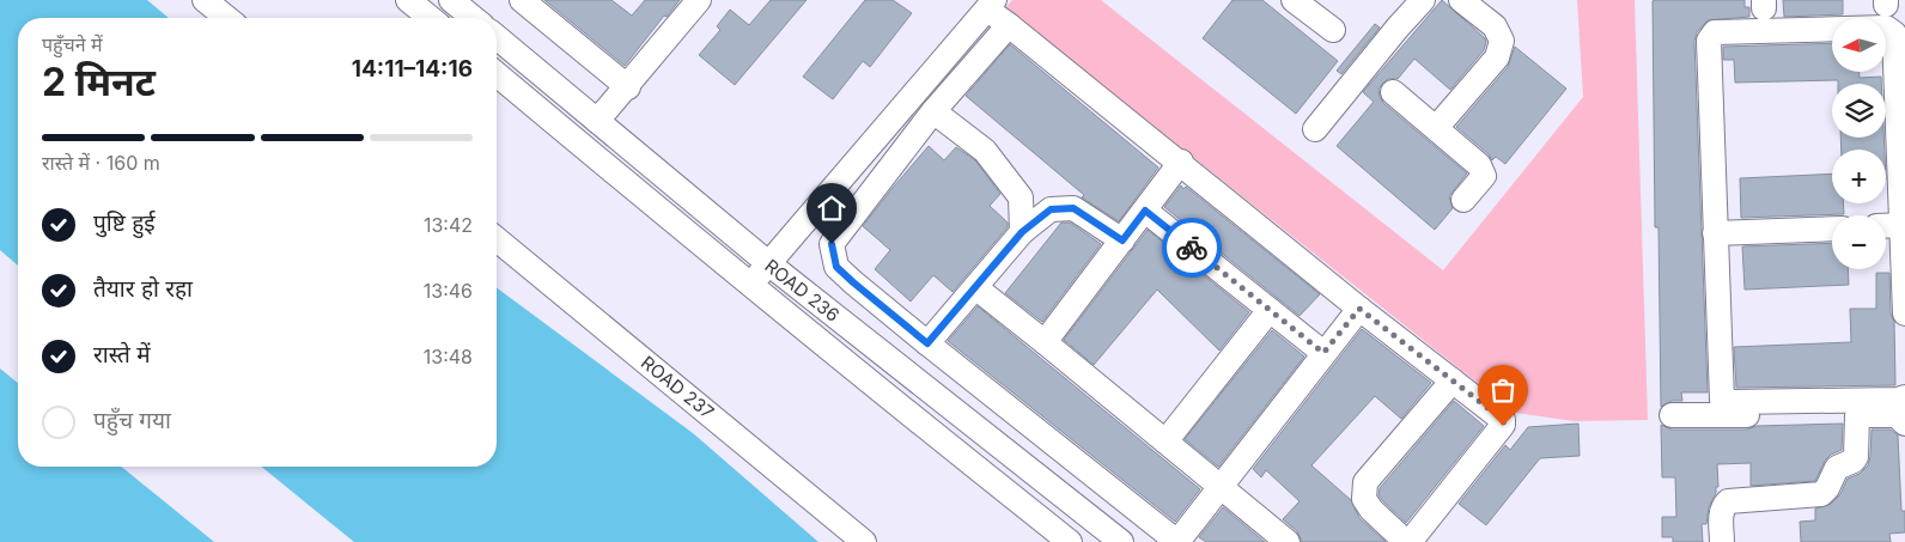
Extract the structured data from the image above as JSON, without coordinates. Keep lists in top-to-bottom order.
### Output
{
  "streets": {
    "street": ["ROAD 236", "ROAD 237"]
  },
  "north": "left",
  "page": {
    "map_buttons": ["+", "−"],
    "heading": ["2 मिनट", "पहुँचने में", "14:11–14:16"],
    "bar": "रास्ते में · 160 m",
    "list": [
      ["पुष्टि हुई", "13:42"],
      ["तैयार हो रहा", "13:46"],
      ["रास्ते में", "13:48"],
      "पहुँच गया"
    ]
  }
}
